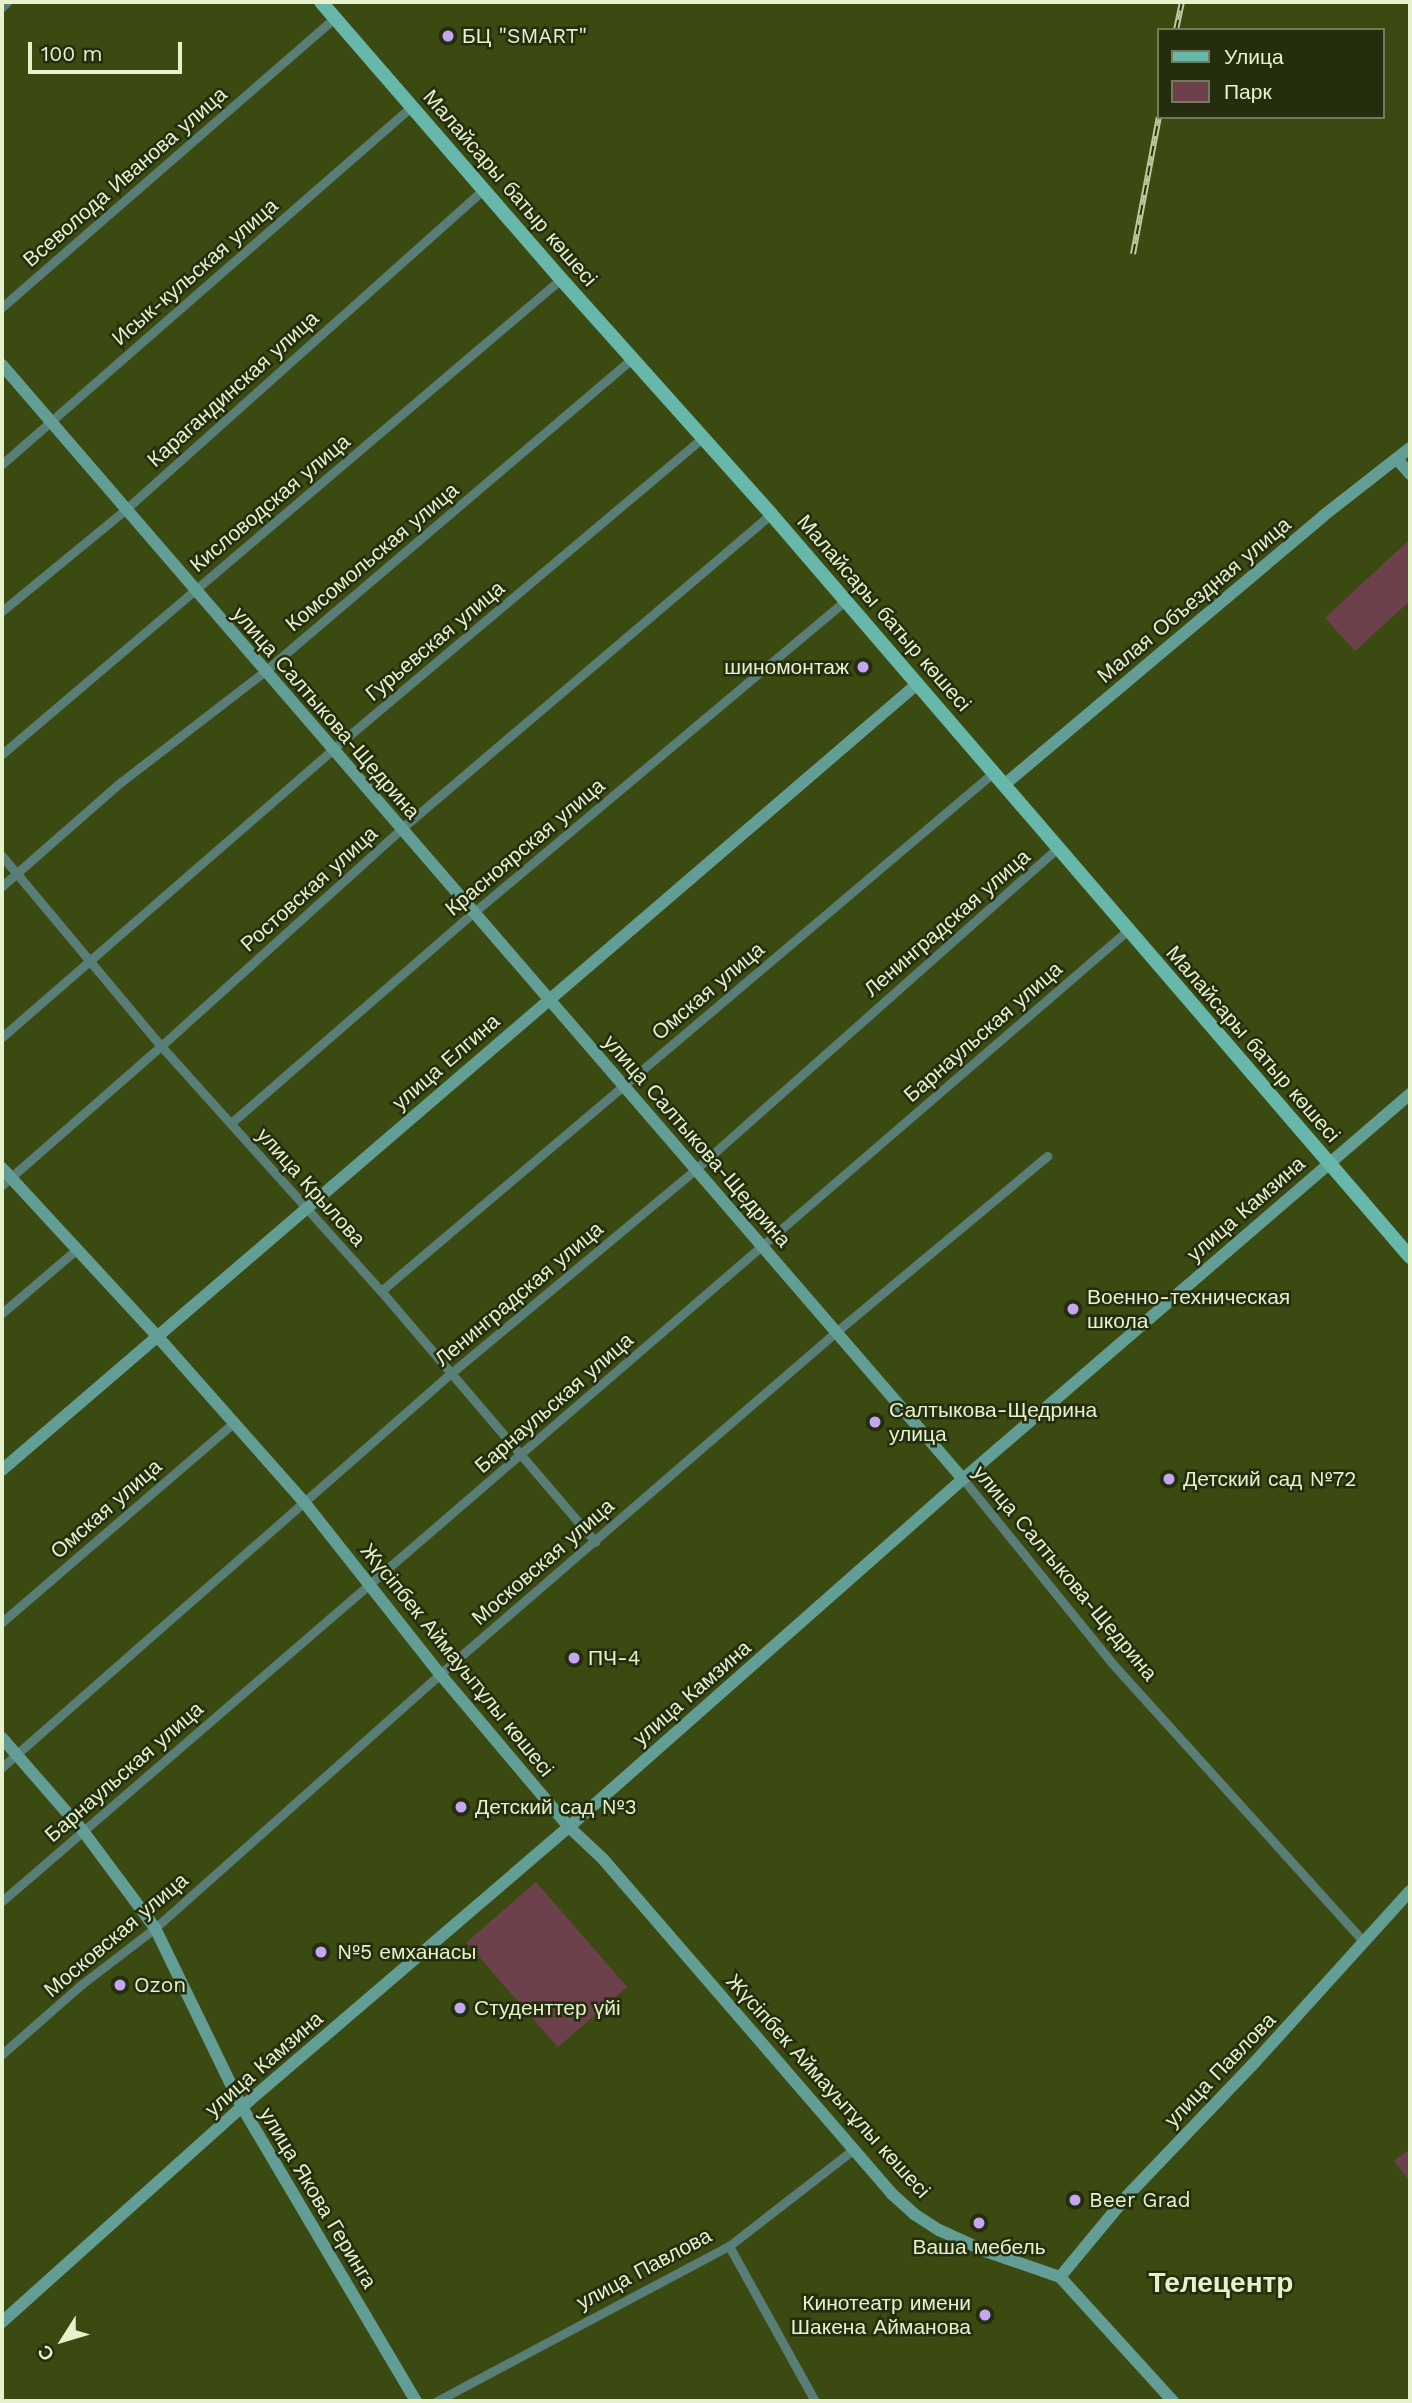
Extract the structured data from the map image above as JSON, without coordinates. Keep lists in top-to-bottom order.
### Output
{
  "streets": {
    "main road": ["Малайсары батыр көшесі"],
    "street": [
      "Всеволода Иванова улица",
      "Исык-кульская улица",
      "Карагандинская улица",
      "Кисловодская улица",
      "Комсомольская улица",
      "Малая Объездная улица",
      "Гурьевская улица",
      "улица Салтыкова-Щедрина",
      "Красноярская улица",
      "Ростовская улица",
      "Ленинградская улица",
      "Омская улица",
      "Барнаульская улица",
      "улица Елгина",
      "улица Крылова",
      "улица Камзина",
      "Московская улица",
      "Жүсіпбек Аймауытұлы көшесі",
      "улица Павлова",
      "улица Якова Геринга"
    ]
  },
  "crossings": [
    ["Всеволода Иванова улица", "Малайсары батыр көшесі"],
    ["Малайсары батыр көшесі", "Исык-кульская улица"],
    ["Малайсары батыр көшесі", "Карагандинская улица"],
    ["Малайсары батыр көшесі", "Кисловодская улица"],
    ["Малайсары батыр көшесі", "Комсомольская улица"],
    ["Малайсары батыр көшесі", "Малая Объездная улица"],
    ["Малайсары батыр көшесі", "Гурьевская улица"],
    ["Малайсары батыр көшесі", "Красноярская улица"],
    ["Малайсары батыр көшесі", "Ростовская улица"],
    ["Малайсары батыр көшесі", "Ленинградская улица"],
    ["Малайсары батыр көшесі", "Омская улица"],
    ["Малайсары батыр көшесі", "Барнаульская улица"],
    ["Малайсары батыр көшесі", "улица Елгина"],
    ["Малайсары батыр көшесі", "улица Камзина"],
    ["Исык-кульская улица", "улица Салтыкова-Щедрина"],
    ["Карагандинская улица", "улица Салтыкова-Щедрина"],
    ["Кисловодская улица", "улица Салтыкова-Щедрина"],
    ["Комсомольская улица", "улица Салтыкова-Щедрина"],
    ["Комсомольская улица", "улица Крылова"],
    ["Гурьевская улица", "улица Салтыкова-Щедрина"],
    ["Гурьевская улица", "улица Крылова"],
    ["улица Салтыкова-Щедрина", "Красноярская улица"],
    ["улица Салтыкова-Щедрина", "Ростовская улица"],
    ["улица Салтыкова-Щедрина", "Ленинградская улица"],
    ["улица Салтыкова-Щедрина", "Омская улица"],
    ["улица Салтыкова-Щедрина", "Барнаульская улица"],
    ["улица Салтыкова-Щедрина", "улица Елгина"],
    ["улица Салтыкова-Щедрина", "улица Камзина"],
    ["улица Салтыкова-Щедрина", "Московская улица"],
    ["улица Салтыкова-Щедрина", "улица Павлова"],
    ["Красноярская улица", "улица Крылова"],
    ["Ростовская улица", "улица Крылова"],
    ["Ростовская улица", "Жүсіпбек Аймауытұлы көшесі"],
    ["Ленинградская улица", "улица Крылова"],
    ["Ленинградская улица", "Жүсіпбек Аймауытұлы көшесі"],
    ["Ленинградская улица", "улица Якова Геринга"],
    ["Омская улица", "улица Крылова"],
    ["Омская улица", "Жүсіпбек Аймауытұлы көшесі"],
    ["Барнаульская улица", "улица Крылова"],
    ["Барнаульская улица", "Жүсіпбек Аймауытұлы көшесі"],
    ["Барнаульская улица", "улица Якова Геринга"],
    ["улица Елгина", "улица Крылова"],
    ["улица Елгина", "Жүсіпбек Аймауытұлы көшесі"],
    ["улица Крылова", "Московская улица"],
    ["улица Камзина", "Жүсіпбек Аймауытұлы көшесі"],
    ["улица Камзина", "улица Якова Геринга"],
    ["Московская улица", "Жүсіпбек Аймауытұлы көшесі"],
    ["Московская улица", "улица Якова Геринга"],
    ["Жүсіпбек Аймауытұлы көшесі", "улица Павлова"]
  ],
  "districts": ["Телецентр"],
  "places": [
    "БЦ \"SMART\"",
    "шиномонтаж",
    "Военно-техническая школа",
    "Салтыкова-Щедрина улица",
    "Детский сад №72",
    "ПЧ-4",
    "Детский сад №3",
    "№5 емханасы",
    "Ozon",
    "Студенттер үйі",
    "Beer Grad",
    "Ваша мебель",
    "Кинотеатр имени Шакена Айманова"
  ],
  "legend": ["Улица", "Парк"],
  "scale_bar": "100 m",
  "north": "bottom left"
}
